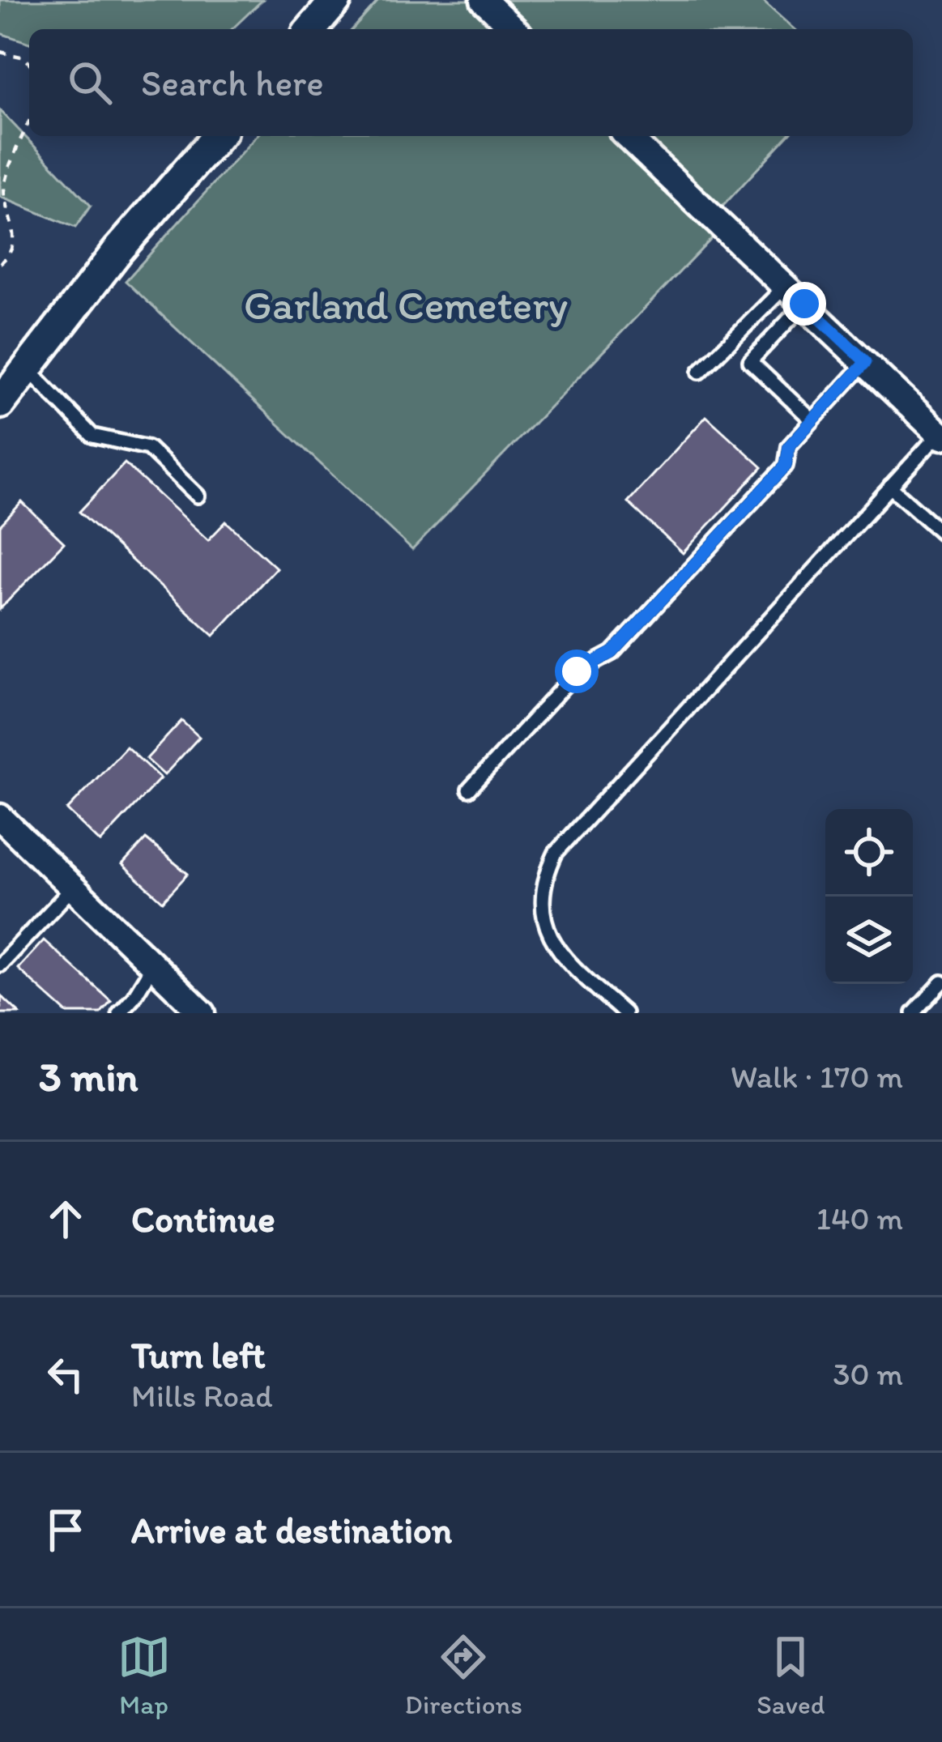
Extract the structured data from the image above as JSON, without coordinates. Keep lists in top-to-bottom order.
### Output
{
  "parks": ["Garland Cemetery"],
  "page": {
    "search": "Search here",
    "heading": ["3 min", "Walk · 170 m"],
    "list": [
      ["Continue", "140 m"],
      ["Turn left", "Mills Road", "30 m"],
      "Arrive at destination"
    ],
    "nav": ["Map", "Directions", "Saved"]
  }
}
